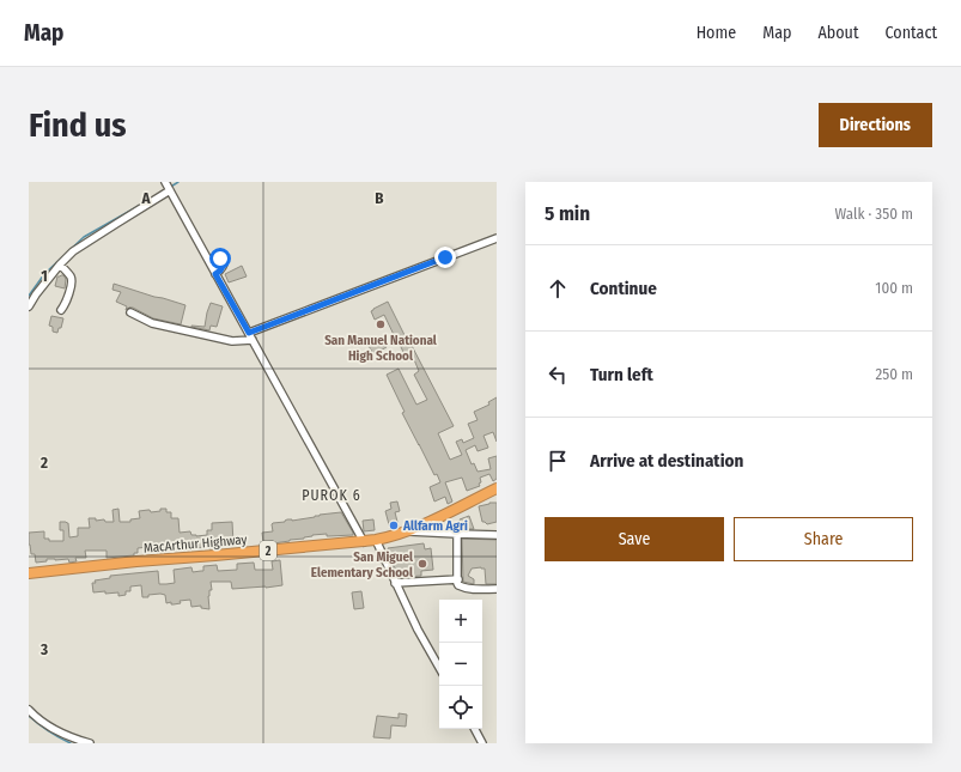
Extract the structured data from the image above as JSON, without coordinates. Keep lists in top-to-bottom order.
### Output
{
  "streets": {
    "highway": ["MacArthur Highway", "2"]
  },
  "districts": ["PUROK 6"],
  "places": ["San Manuel National High School", "Allfarm Agri", "San Miguel Elementary School"],
  "page": {
    "header": "Map",
    "nav": [
      "Home",
      "Map",
      "About",
      "Contact"
    ],
    "buttons": [
      "Directions",
      ["Save", "Share"]
    ],
    "title": "Find us",
    "heading": ["5 min", "Walk · 350 m"],
    "list": [
      ["Continue", "100 m"],
      ["Turn left", "250 m"],
      "Arrive at destination"
    ],
    "map_buttons": ["+", "−"]
  },
  "grid": {
    "columns": ["A", "B"],
    "rows": ["1", "2", "3"]
  }
}
